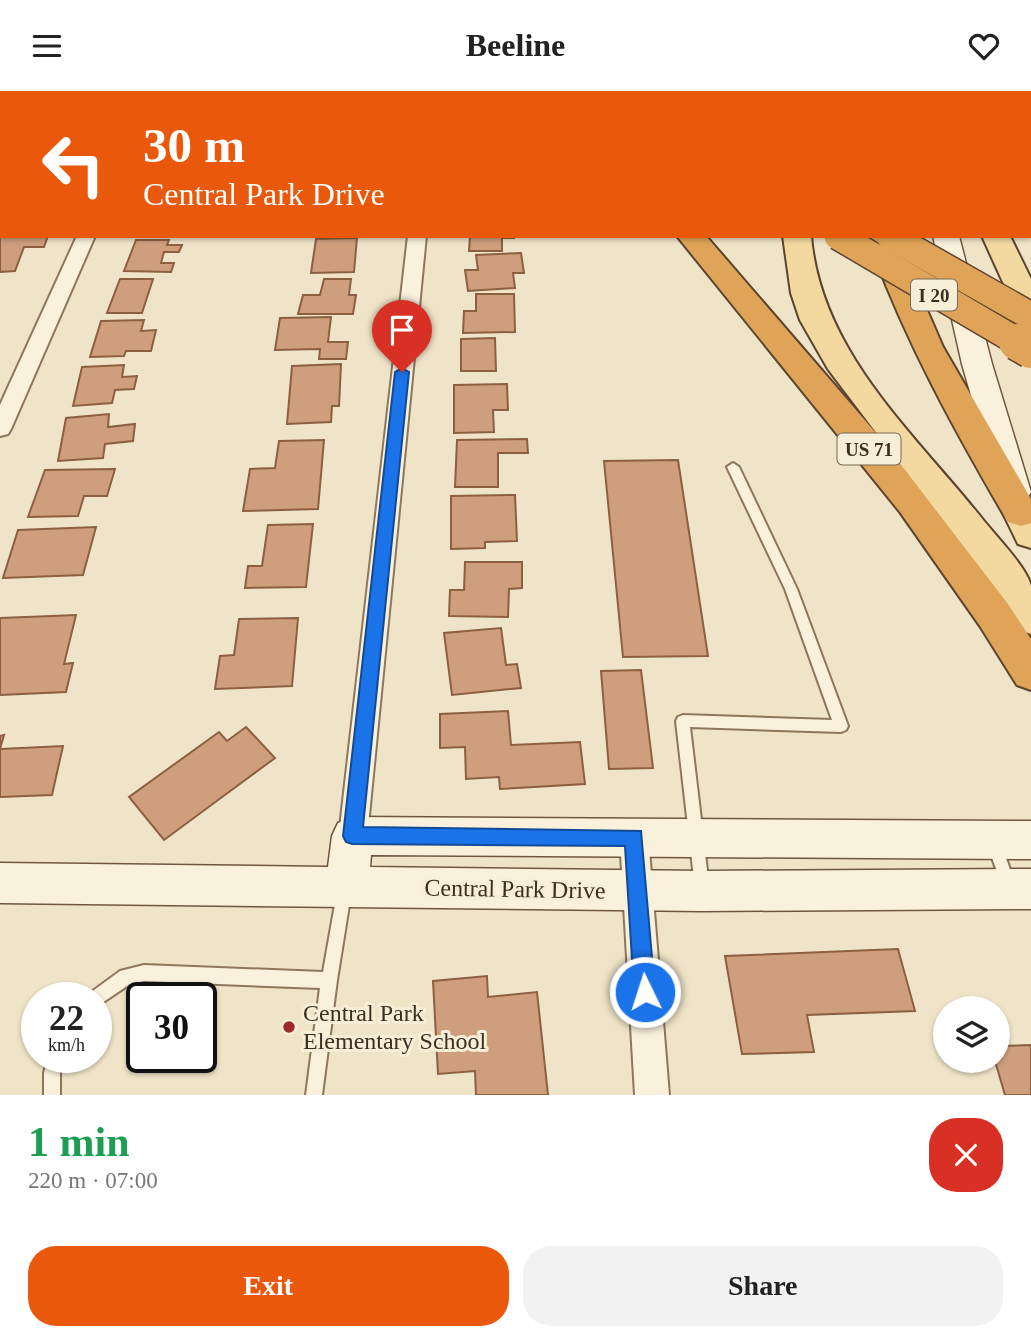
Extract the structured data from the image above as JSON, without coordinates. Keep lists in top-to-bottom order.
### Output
{
  "streets": {
    "highway": ["I 20", "US 71"],
    "street": ["Central Park Drive"]
  },
  "places": ["Central Park Elementary School"],
  "page": {
    "header": "Beeline",
    "turn": ["30 m", "Central Park Drive"],
    "speed": "22 km/h",
    "limit": "30",
    "heading": ["1 min", "220 m · 07:00"],
    "buttons": ["Exit", "Share"]
  }
}
